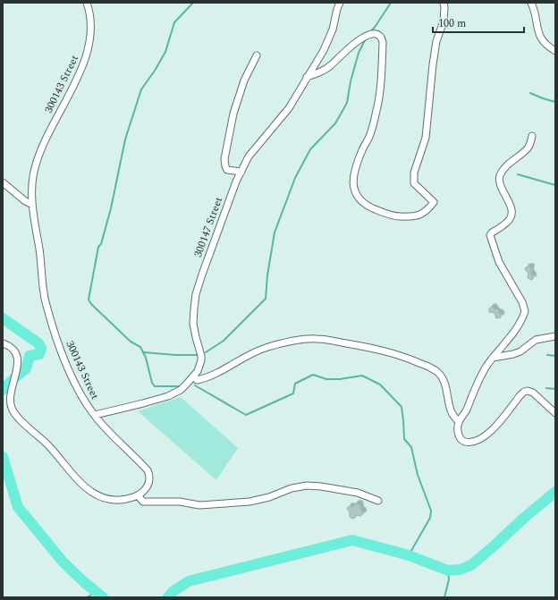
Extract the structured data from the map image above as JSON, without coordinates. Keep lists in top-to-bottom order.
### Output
{
  "streets": {
    "street": ["300143 Street", "300147 Street"]
  },
  "crossings": [
    ["300143 Street", "300147 Street"]
  ],
  "scale_bar": "100 m"
}
